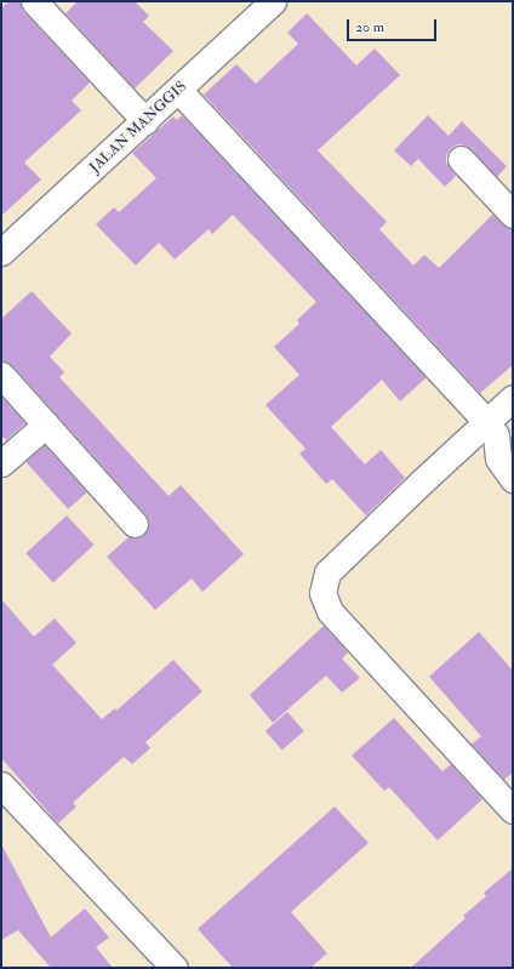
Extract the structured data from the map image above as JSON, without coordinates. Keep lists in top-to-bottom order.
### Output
{
  "streets": {
    "street": ["JALAN MANGGIS"]
  },
  "scale_bar": "20 m"
}
